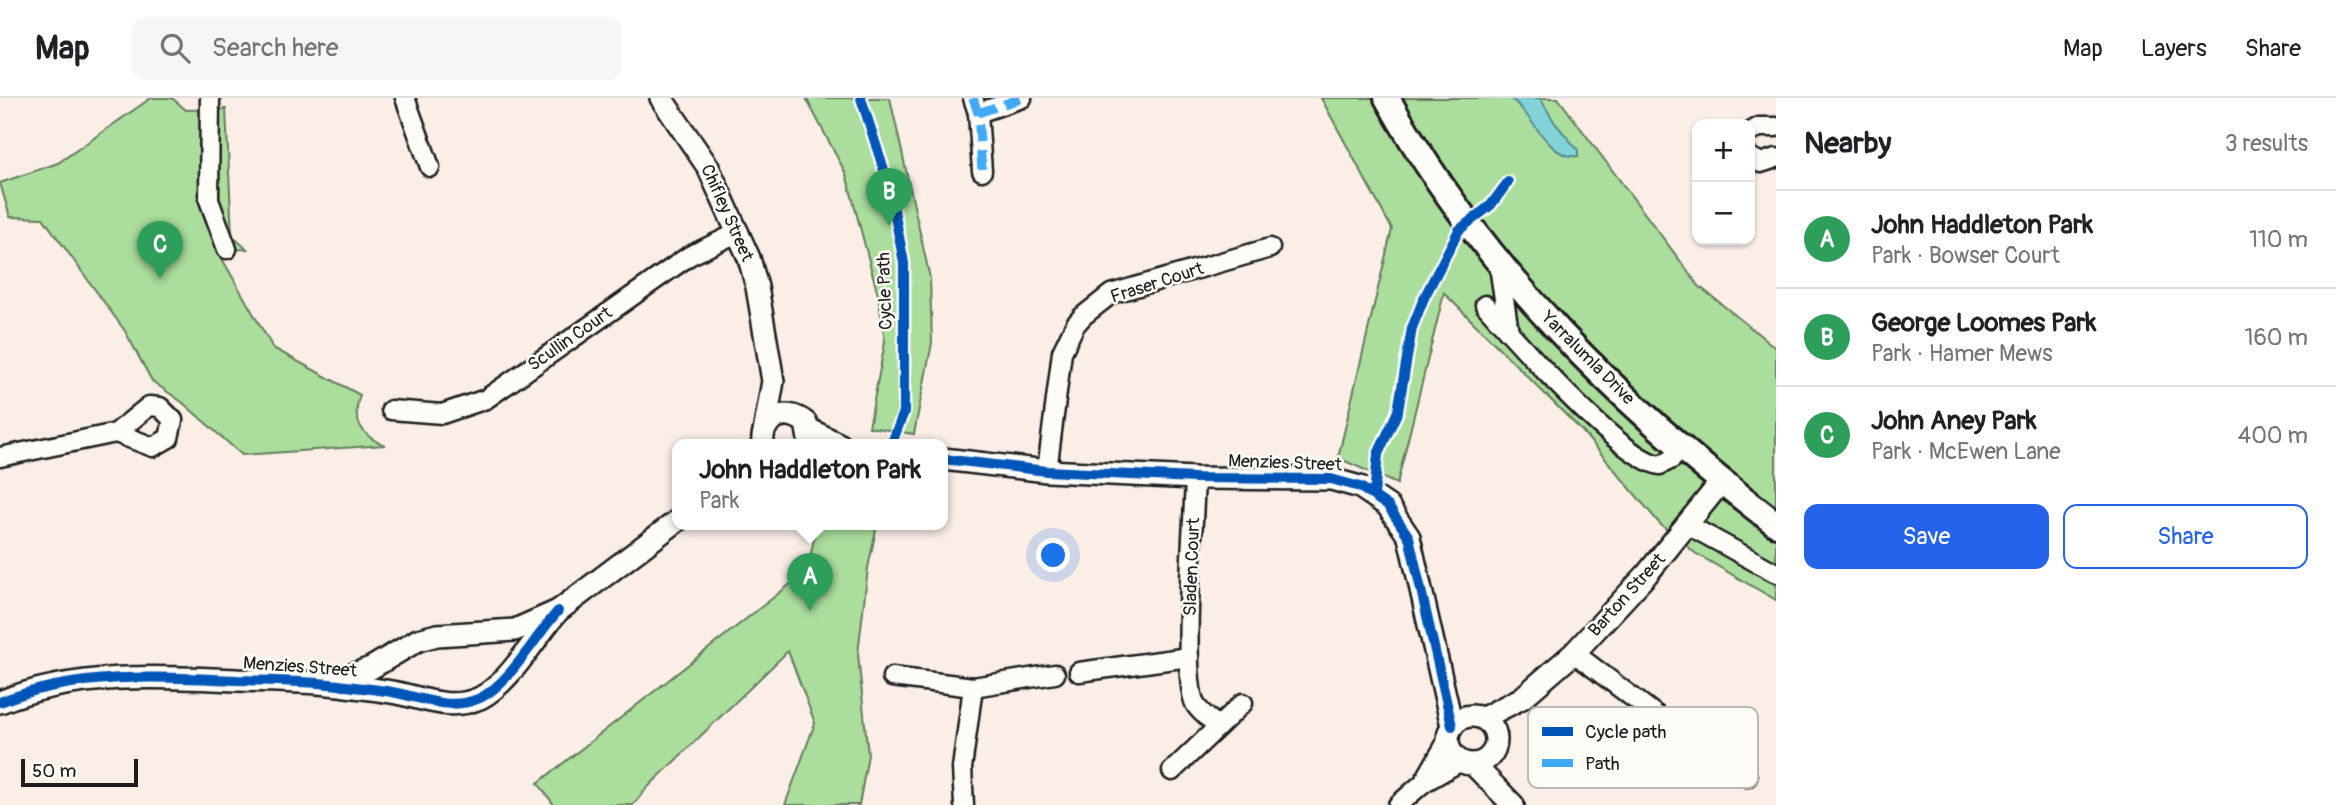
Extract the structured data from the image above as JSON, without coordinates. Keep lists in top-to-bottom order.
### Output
{
  "streets": {
    "main road": ["Yarralumla Drive"],
    "street": [
      "Chifley Street",
      "Fraser Court",
      "Scullin Court",
      "Menzies Street",
      "Sladen Court",
      "Barton Street"
    ],
    "cycle path": ["Cycle Path"]
  },
  "crossings": [
    ["Chifley Street", "Scullin Court"],
    ["Fraser Court", "Menzies Street"],
    ["Yarralumla Drive", "Barton Street"],
    ["Menzies Street", "Sladen Court"],
    ["Menzies Street", "Barton Street"]
  ],
  "legend": ["Cycle path", "Path"],
  "scale_bar": "50 m",
  "page": {
    "header": "Map",
    "search": "Search here",
    "nav": ["Map", "Layers", "Share"],
    "heading": ["Nearby", "3 results"],
    "map_buttons": ["+", "−"],
    "pins": ["B", "C", "A"],
    "list": [
      {
        "mark": "A",
        "name": "John Haddleton Park",
        "note": "Park · Bowser Court",
        "value": "110 m"
      },
      {
        "mark": "B",
        "name": "George Loomes Park",
        "note": "Park · Hamer Mews",
        "value": "160 m"
      },
      {
        "mark": "C",
        "name": "John Aney Park",
        "note": "Park · McEwen Lane",
        "value": "400 m"
      }
    ],
    "popup": ["John Haddleton Park", "Park"],
    "buttons": ["Save", "Share"],
    "scale": "50 m"
  }
}
